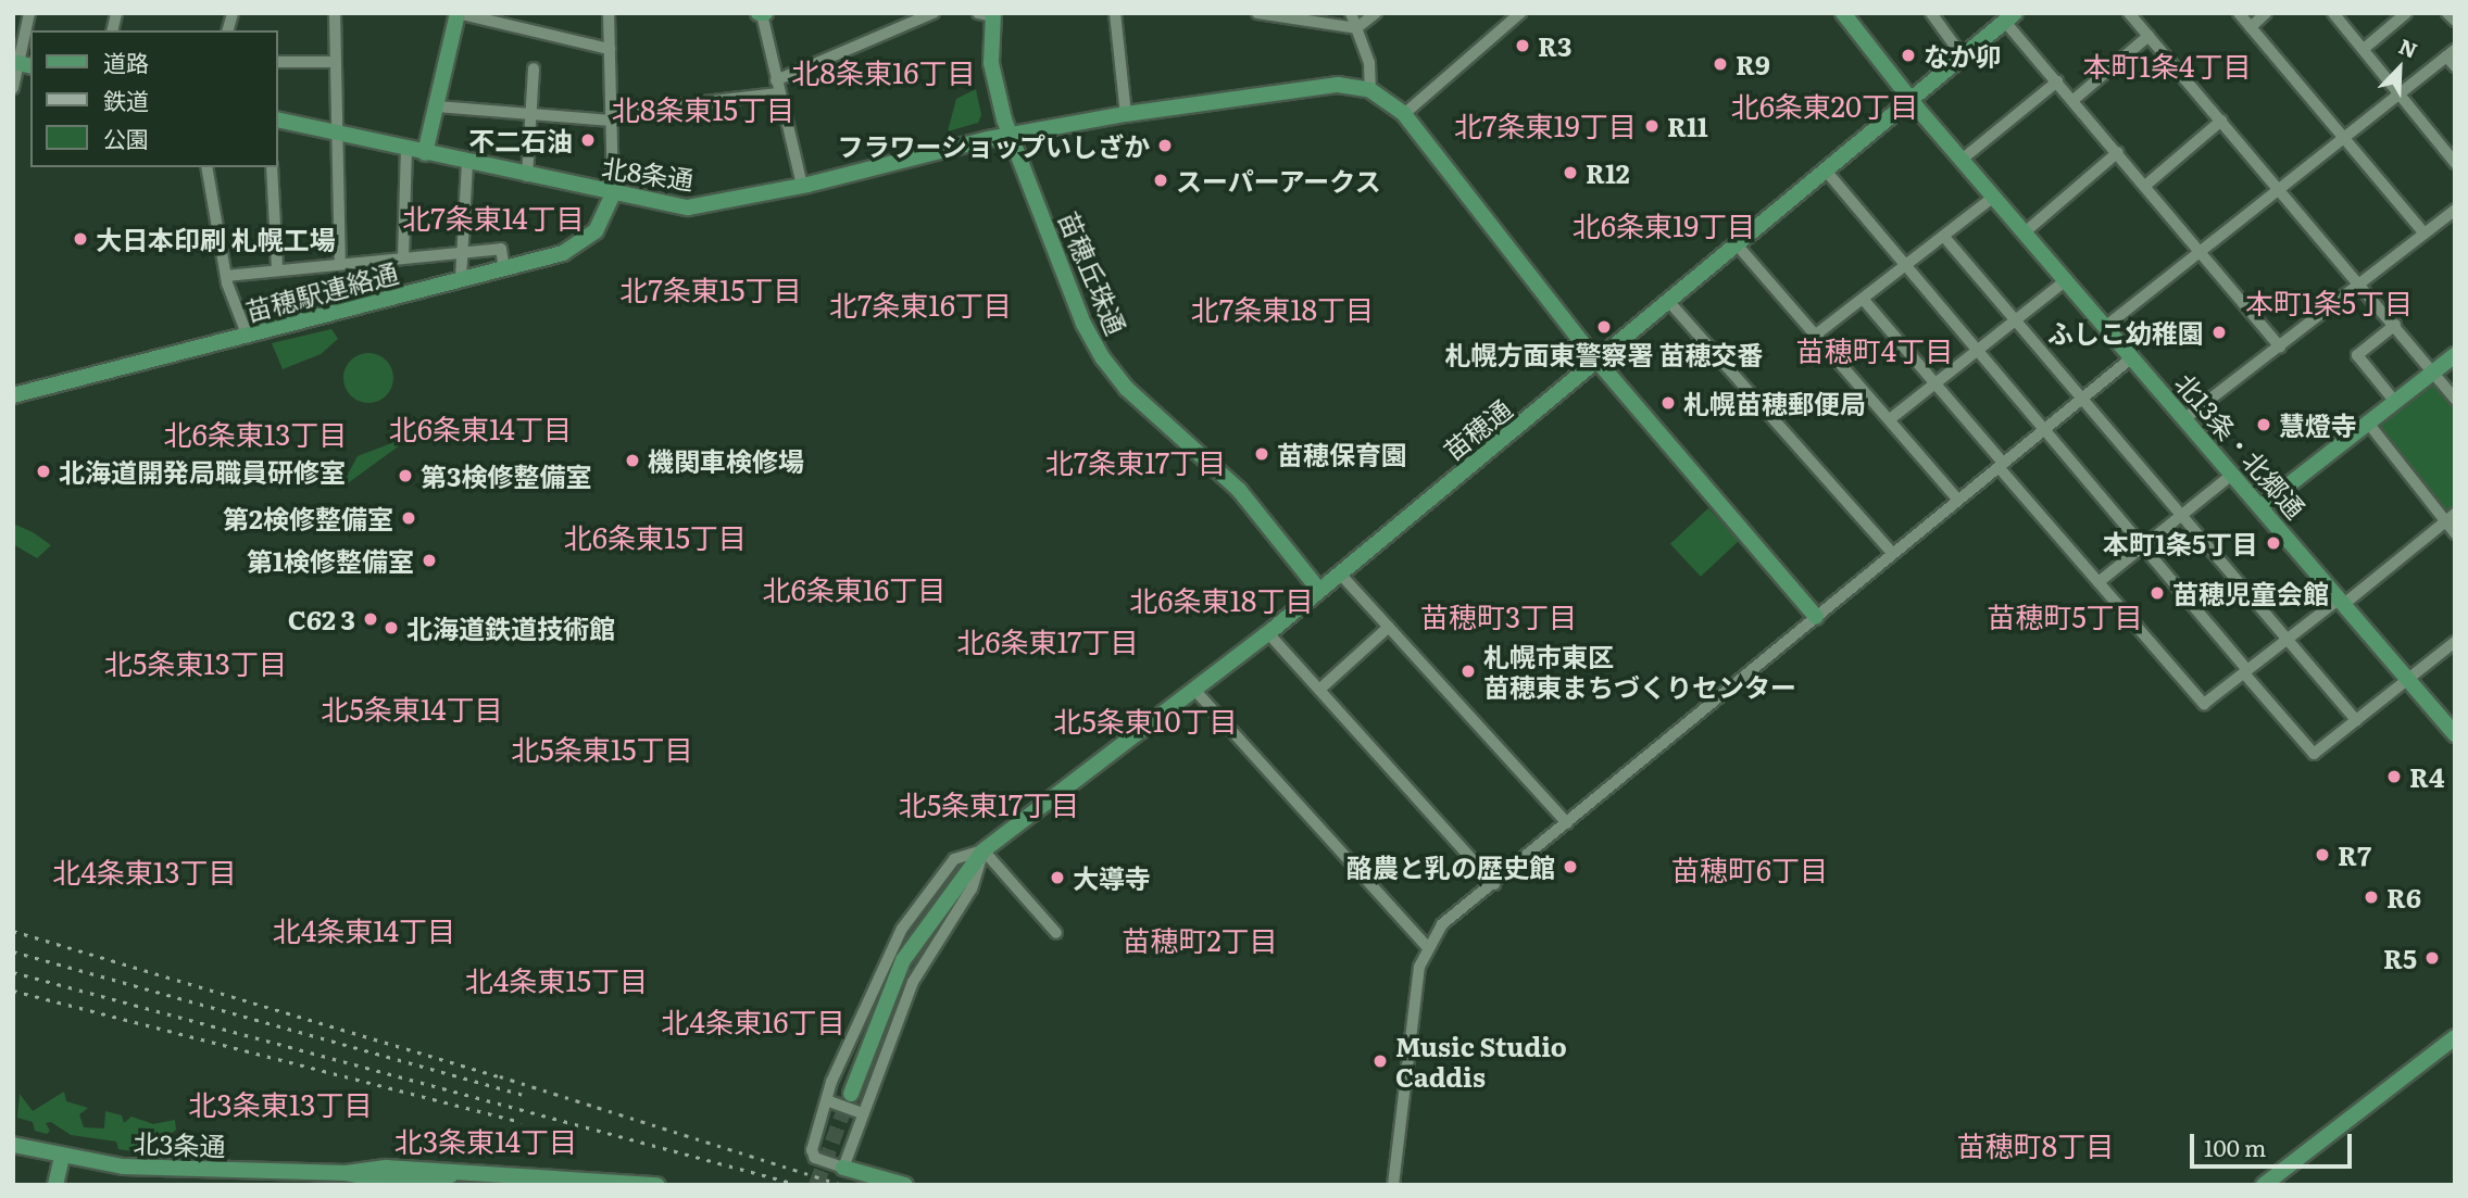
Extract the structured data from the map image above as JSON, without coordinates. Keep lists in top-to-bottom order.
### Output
{
  "streets": {
    "street": [
      "北8条通",
      "苗穂丘珠通",
      "苗穂駅連絡通",
      "苗穂通",
      "北13条・北郷通",
      "北3条通"
    ]
  },
  "crossings": [
    ["北8条通", "苗穂丘珠通"],
    ["北8条通", "苗穂駅連絡通"],
    ["苗穂丘珠通", "苗穂通"],
    ["苗穂通", "北13条・北郷通"]
  ],
  "districts": [
    "本町1条4丁目",
    "北8条東16丁目",
    "北6条東20丁目",
    "北8条東15丁目",
    "北7条東19丁目",
    "北7条東14丁目",
    "北6条東19丁目",
    "北7条東15丁目",
    "本町1条5丁目",
    "北7条東16丁目",
    "北7条東18丁目",
    "苗穂町4丁目",
    "北6条東14丁目",
    "北6条東13丁目",
    "北7条東17丁目",
    "北6条東15丁目",
    "北6条東16丁目",
    "北6条東18丁目",
    "苗穂町3丁目",
    "苗穂町5丁目",
    "北6条東17丁目",
    "北5条東13丁目",
    "北5条東14丁目",
    "北5条東10丁目",
    "北5条東15丁目",
    "北5条東17丁目",
    "苗穂町6丁目",
    "北4条東13丁目",
    "北4条東14丁目",
    "苗穂町2丁目",
    "北4条東15丁目",
    "北4条東16丁目",
    "北3条東13丁目",
    "北3条東14丁目",
    "苗穂町8丁目"
  ],
  "places": [
    "R3",
    "なか卯",
    "R9",
    "R11",
    "不二石油",
    "フラワーショップいしざか",
    "R12",
    "スーパーアークス",
    "大日本印刷 札幌工場",
    "札幌方面東警察署 苗穂交番",
    "ふしこ幼稚園",
    "札幌苗穂郵便局",
    "慧燈寺",
    "苗穂保育園",
    "機関車検修場",
    "北海道開発局職員研修室",
    "第3検修整備室",
    "第2検修整備室",
    "本町1条5丁目",
    "第1検修整備室",
    "苗穂児童会館",
    "C62 3",
    "北海道鉄道技術館",
    "札幌市東区 苗穂東まちづくりセンター",
    "R4",
    "R7",
    "酪農と乳の歴史館",
    "大導寺",
    "R6",
    "R5",
    "Music Studio Caddis"
  ],
  "legend": ["道路", "鉄道", "公園"],
  "scale_bar": "100 m",
  "north": "top right"
}
